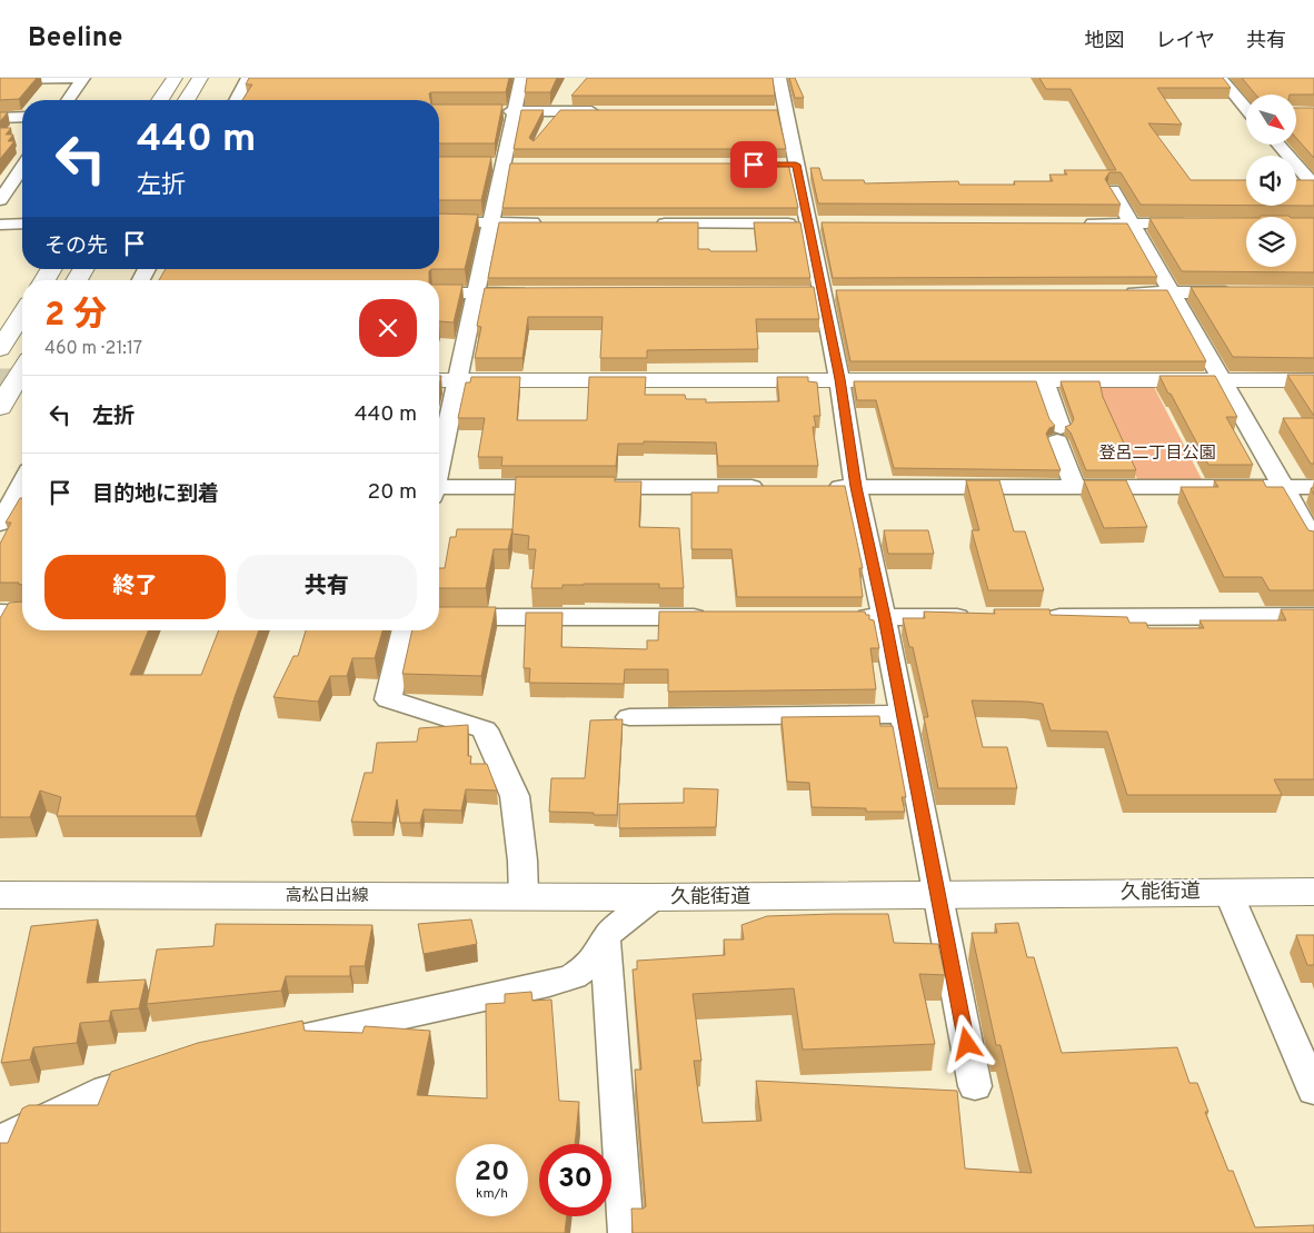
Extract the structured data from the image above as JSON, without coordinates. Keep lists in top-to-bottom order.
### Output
{
  "streets": {
    "main road": ["久能街道", "高松日出線"]
  },
  "crossings": [
    ["久能街道", "高松日出線"]
  ],
  "parks": ["登呂二丁目公園"],
  "north": "bottom right",
  "page": {
    "header": "Beeline",
    "nav": ["地図", "レイヤ", "共有"],
    "turn": ["440 m", "左折"],
    "then": "その先",
    "heading": ["2 分", "460 m · 21:17"],
    "list": [
      {
        "name": "左折",
        "value": "440 m"
      },
      {
        "name": "目的地に到着",
        "value": "20 m"
      }
    ],
    "buttons": ["終了", "共有"],
    "speed": "20 km/h",
    "limit": "30"
  }
}
